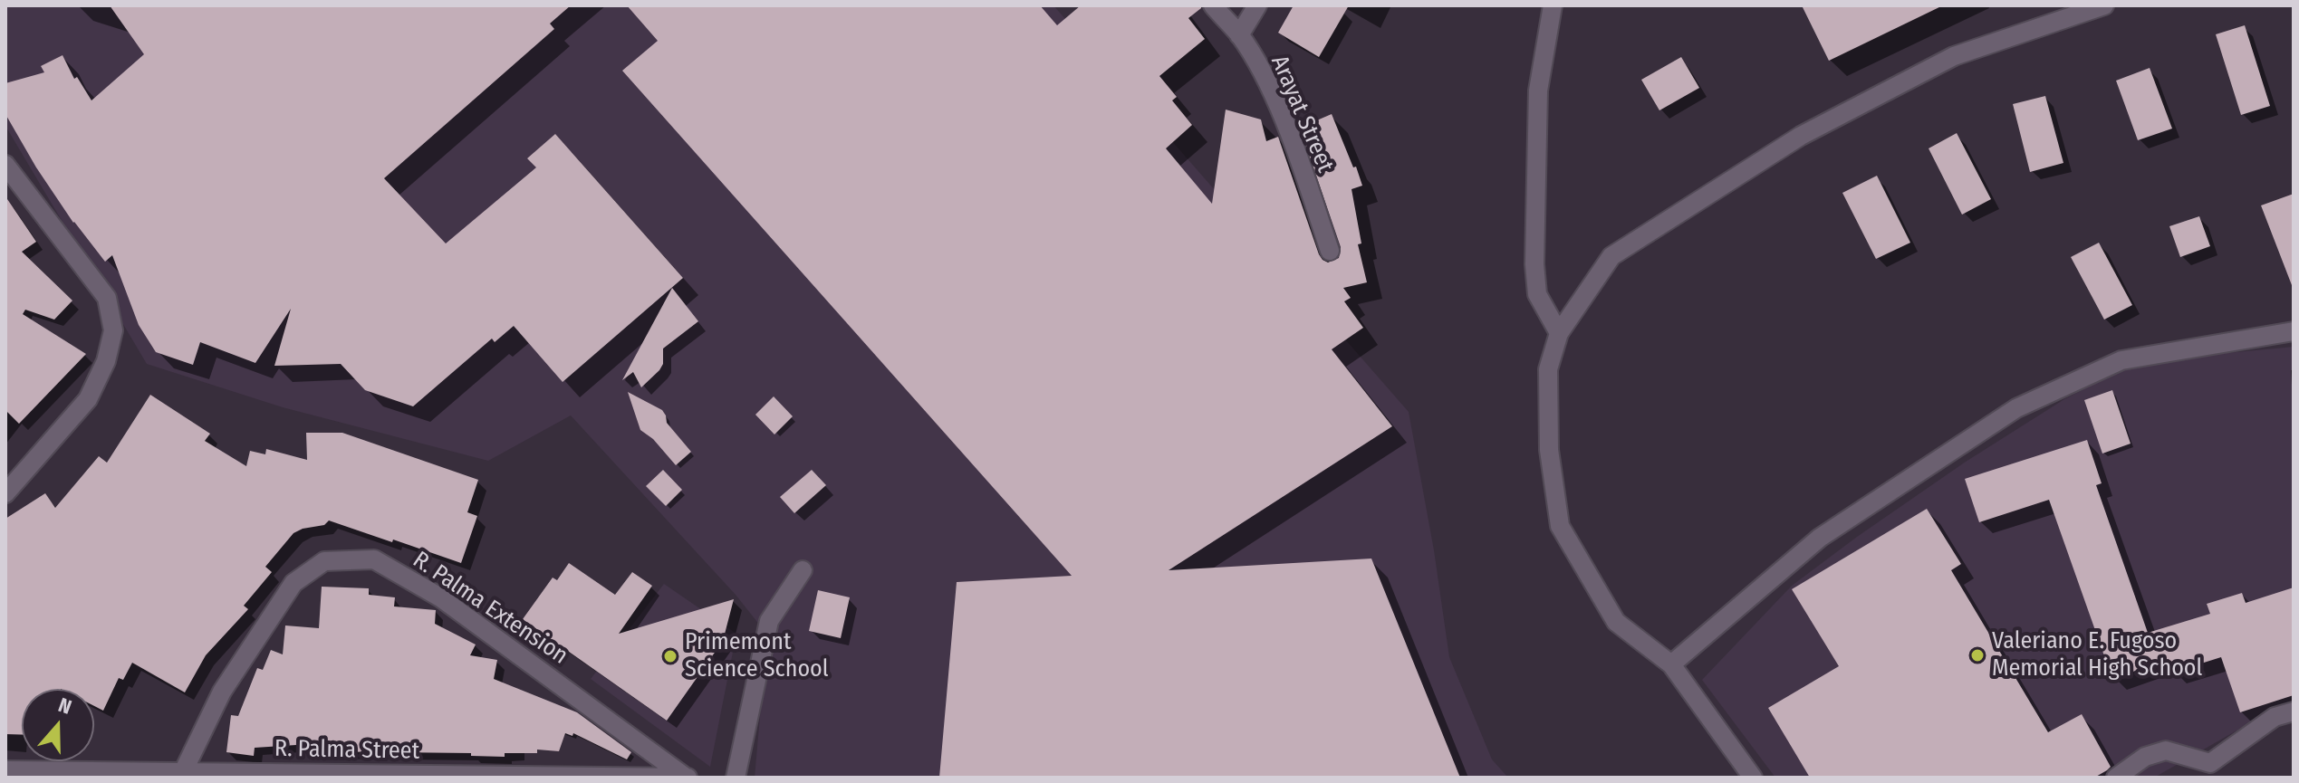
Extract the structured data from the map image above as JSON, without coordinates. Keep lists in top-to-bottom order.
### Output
{
  "streets": {
    "street": ["Arayat Street", "R. Palma Extension", "R. Palma Street"]
  },
  "crossings": [
    ["R. Palma Extension", "R. Palma Street"]
  ],
  "places": ["Valeriano E. Fugoso Memorial High School", "Primemont Science School"],
  "north": "top"
}
